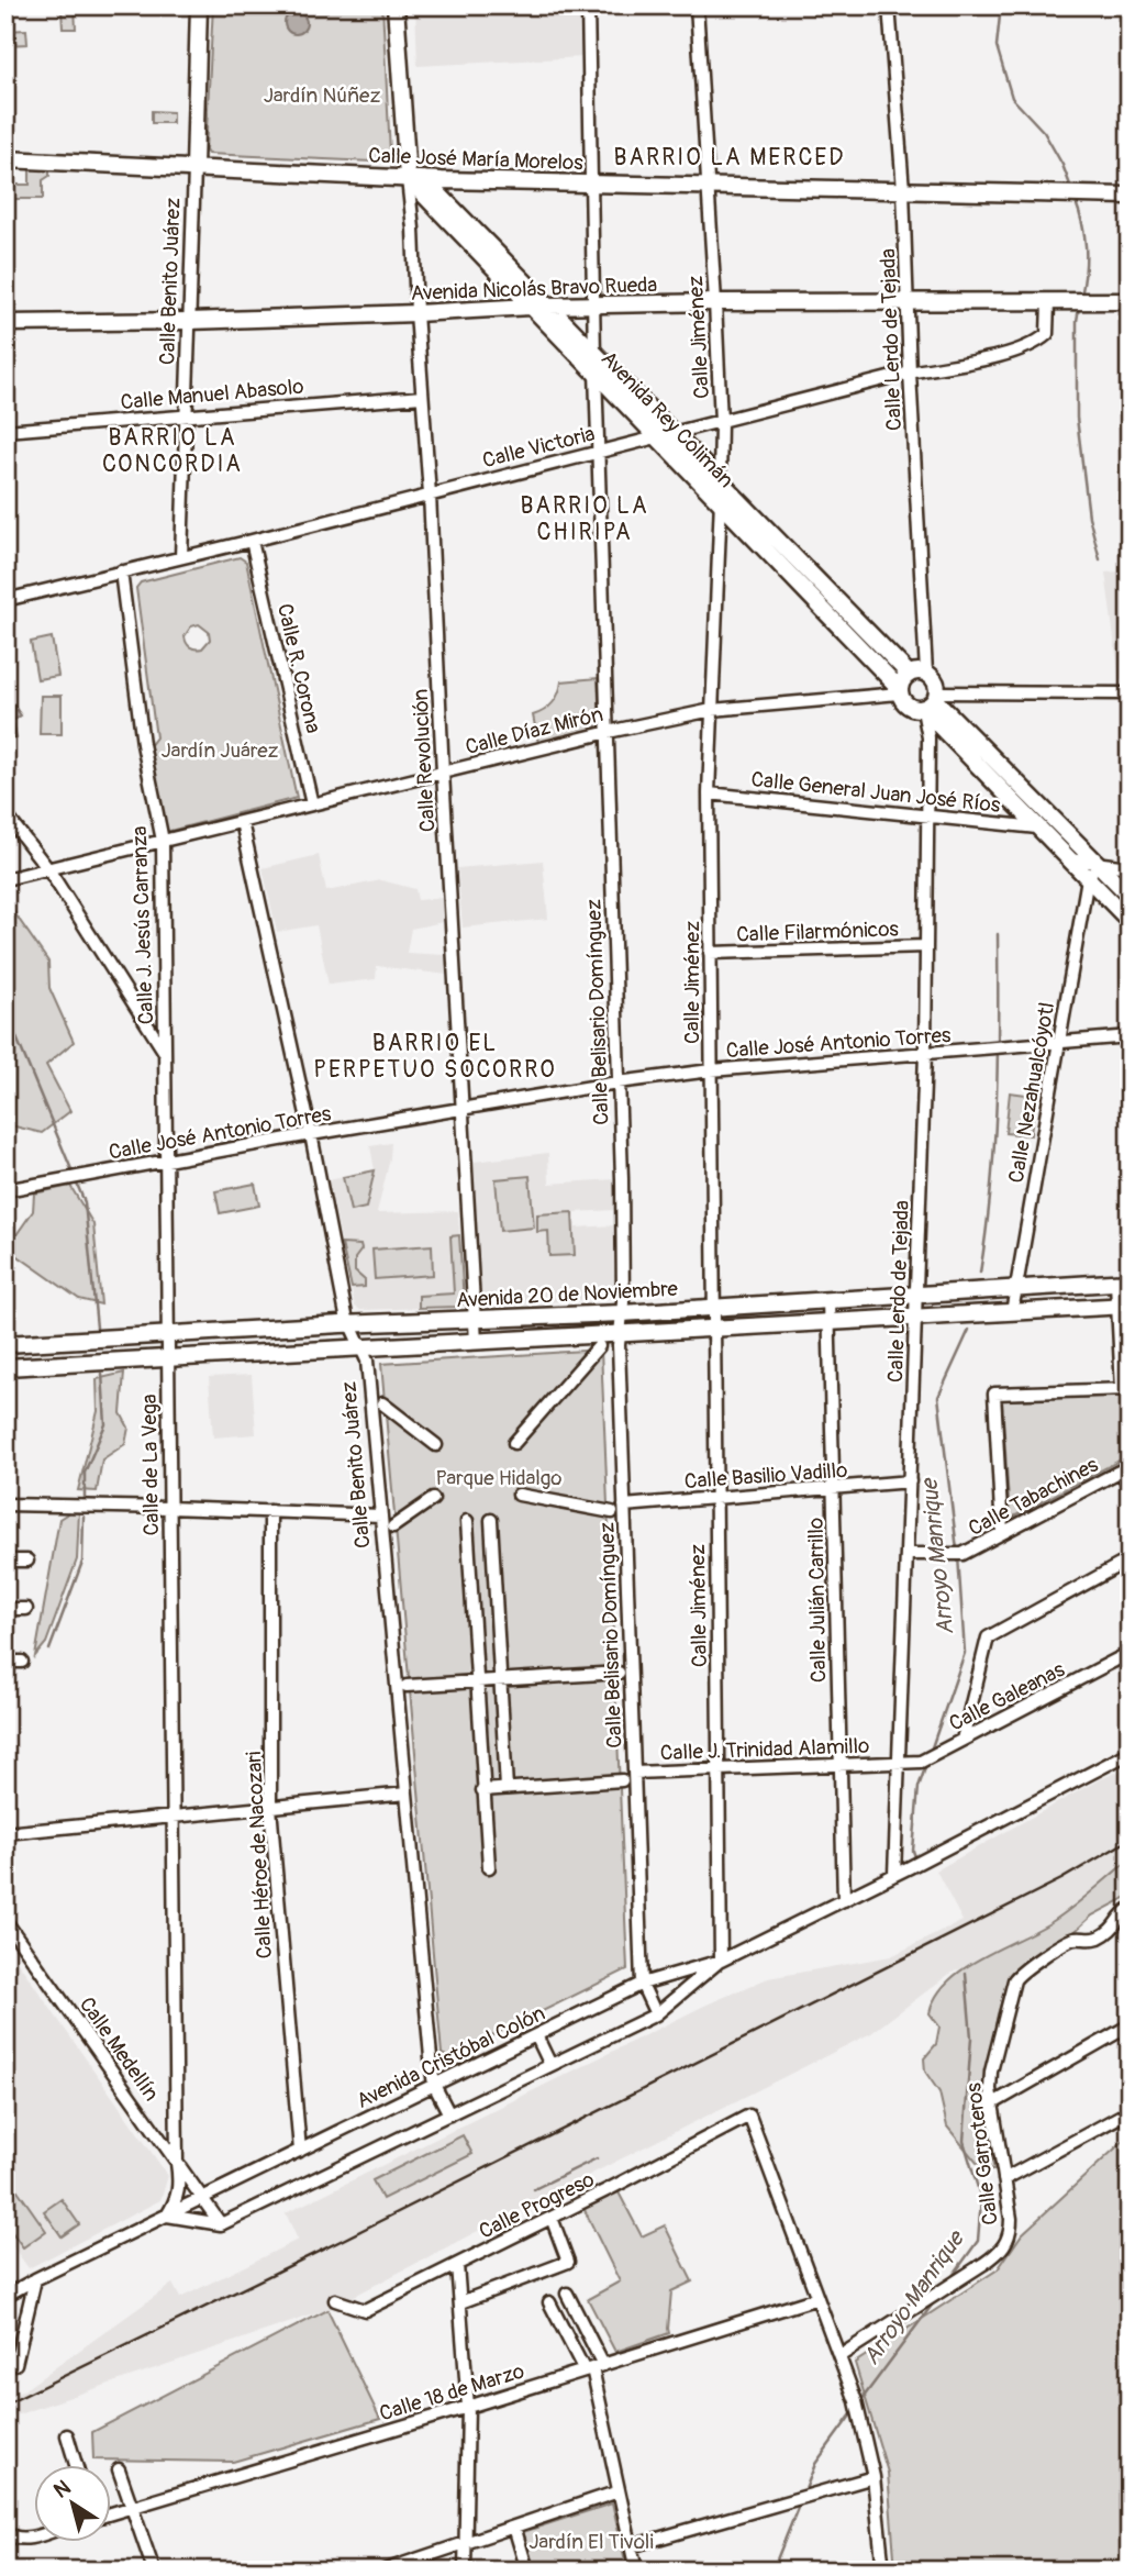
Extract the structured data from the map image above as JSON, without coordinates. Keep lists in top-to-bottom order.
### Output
{
  "streets": {
    "main road": [
      "Calle José María Morelos",
      "Calle Benito Juárez",
      "Avenida Nicolás Bravo Rueda",
      "Avenida Rey Colimán",
      "Avenida 20 de Noviembre"
    ],
    "street": [
      "Calle Jiménez",
      "Calle Lerdo de Tejada",
      "Calle Manuel Abasolo",
      "Calle Victoria",
      "Calle R. Corona",
      "Calle Díaz Mirón",
      "Calle Revolución",
      "Calle General Juan José Ríos",
      "Calle J. Jesús Carranza",
      "Calle Filarmónicos",
      "Calle Belisario Domínguez",
      "Calle José Antonio Torres",
      "Calle Nezahualcóyotl",
      "Calle de La Vega",
      "Calle Basilio Vadillo",
      "Calle Tabachines",
      "Calle Julián Carrillo",
      "Calle Galeanas",
      "Calle J. Trinidad Alamillo",
      "Calle Héroe de Nacozari",
      "Calle Medellín",
      "Avenida Cristóbal Colón",
      "Calle Garroteros",
      "Calle Progreso",
      "Calle 18 de Marzo"
    ]
  },
  "crossings": [
    ["Calle José María Morelos", "Calle Benito Juárez"],
    ["Calle José María Morelos", "Calle Jiménez"],
    ["Calle José María Morelos", "Calle Lerdo de Tejada"],
    ["Calle José María Morelos", "Avenida Rey Colimán"],
    ["Calle José María Morelos", "Calle Revolución"],
    ["Calle José María Morelos", "Calle Belisario Domínguez"],
    ["Calle Benito Juárez", "Avenida Nicolás Bravo Rueda"],
    ["Calle Benito Juárez", "Calle Manuel Abasolo"],
    ["Calle Benito Juárez", "Calle Victoria"],
    ["Calle Benito Juárez", "Calle Díaz Mirón"],
    ["Calle Benito Juárez", "Calle José Antonio Torres"],
    ["Calle Benito Juárez", "Avenida 20 de Noviembre"],
    ["Calle Benito Juárez", "Avenida Cristóbal Colón"],
    ["Avenida Nicolás Bravo Rueda", "Calle Jiménez"],
    ["Avenida Nicolás Bravo Rueda", "Calle Lerdo de Tejada"],
    ["Avenida Nicolás Bravo Rueda", "Avenida Rey Colimán"],
    ["Avenida Nicolás Bravo Rueda", "Calle Victoria"],
    ["Avenida Nicolás Bravo Rueda", "Calle Revolución"],
    ["Avenida Nicolás Bravo Rueda", "Calle Belisario Domínguez"],
    ["Calle Jiménez", "Avenida Rey Colimán"],
    ["Calle Jiménez", "Calle Victoria"],
    ["Calle Jiménez", "Calle Díaz Mirón"],
    ["Calle Jiménez", "Calle General Juan José Ríos"],
    ["Calle Jiménez", "Calle Filarmónicos"],
    ["Calle Jiménez", "Calle José Antonio Torres"],
    ["Calle Jiménez", "Avenida 20 de Noviembre"],
    ["Calle Jiménez", "Calle Basilio Vadillo"],
    ["Calle Jiménez", "Calle J. Trinidad Alamillo"],
    ["Calle Jiménez", "Avenida Cristóbal Colón"],
    ["Calle Lerdo de Tejada", "Avenida Rey Colimán"],
    ["Calle Lerdo de Tejada", "Calle Victoria"],
    ["Calle Lerdo de Tejada", "Calle Díaz Mirón"],
    ["Calle Lerdo de Tejada", "Calle General Juan José Ríos"],
    ["Calle Lerdo de Tejada", "Calle Filarmónicos"],
    ["Calle Lerdo de Tejada", "Calle José Antonio Torres"],
    ["Calle Lerdo de Tejada", "Avenida 20 de Noviembre"],
    ["Calle Lerdo de Tejada", "Calle Basilio Vadillo"],
    ["Calle Lerdo de Tejada", "Calle Tabachines"],
    ["Calle Lerdo de Tejada", "Calle Galeanas"],
    ["Calle Lerdo de Tejada", "Calle J. Trinidad Alamillo"],
    ["Calle Lerdo de Tejada", "Avenida Cristóbal Colón"],
    ["Calle Manuel Abasolo", "Calle Revolución"],
    ["Avenida Rey Colimán", "Calle Victoria"],
    ["Avenida Rey Colimán", "Calle Díaz Mirón"],
    ["Avenida Rey Colimán", "Calle Revolución"],
    ["Avenida Rey Colimán", "Calle Belisario Domínguez"],
    ["Calle Victoria", "Calle R. Corona"],
    ["Calle Victoria", "Calle Revolución"],
    ["Calle Victoria", "Calle J. Jesús Carranza"],
    ["Calle Victoria", "Calle Belisario Domínguez"],
    ["Calle R. Corona", "Calle Díaz Mirón"],
    ["Calle Díaz Mirón", "Calle Revolución"],
    ["Calle Díaz Mirón", "Calle J. Jesús Carranza"],
    ["Calle Díaz Mirón", "Calle Belisario Domínguez"],
    ["Calle Revolución", "Calle José Antonio Torres"],
    ["Calle Revolución", "Avenida 20 de Noviembre"],
    ["Calle J. Jesús Carranza", "Calle de La Vega"],
    ["Calle Belisario Domínguez", "Calle José Antonio Torres"],
    ["Calle Belisario Domínguez", "Avenida 20 de Noviembre"],
    ["Calle Belisario Domínguez", "Calle Basilio Vadillo"],
    ["Calle Belisario Domínguez", "Calle J. Trinidad Alamillo"],
    ["Calle Belisario Domínguez", "Avenida Cristóbal Colón"],
    ["Calle José Antonio Torres", "Calle Nezahualcóyotl"],
    ["Calle José Antonio Torres", "Calle de La Vega"],
    ["Calle Nezahualcóyotl", "Avenida 20 de Noviembre"],
    ["Avenida 20 de Noviembre", "Calle de La Vega"],
    ["Avenida 20 de Noviembre", "Calle Julián Carrillo"],
    ["Calle de La Vega", "Calle Medellín"],
    ["Calle de La Vega", "Avenida Cristóbal Colón"],
    ["Calle Basilio Vadillo", "Calle Julián Carrillo"],
    ["Calle Julián Carrillo", "Calle J. Trinidad Alamillo"],
    ["Calle Julián Carrillo", "Avenida Cristóbal Colón"],
    ["Calle Galeanas", "Calle J. Trinidad Alamillo"],
    ["Calle Héroe de Nacozari", "Avenida Cristóbal Colón"],
    ["Calle Medellín", "Avenida Cristóbal Colón"],
    ["Calle Progreso", "Calle 18 de Marzo"]
  ],
  "districts": [
    "BARRIO LA MERCED",
    "BARRIO LA CONCORDIA",
    "BARRIO LA CHIRIPA",
    "BARRIO EL PERPETUO SOCORRO"
  ],
  "water": ["Arroyo Manrique"],
  "parks": [
    "Jardín Núñez",
    "Jardín Juárez",
    "Parque Hidalgo",
    "Jardín El Tivoli"
  ],
  "north": "top left"
}
